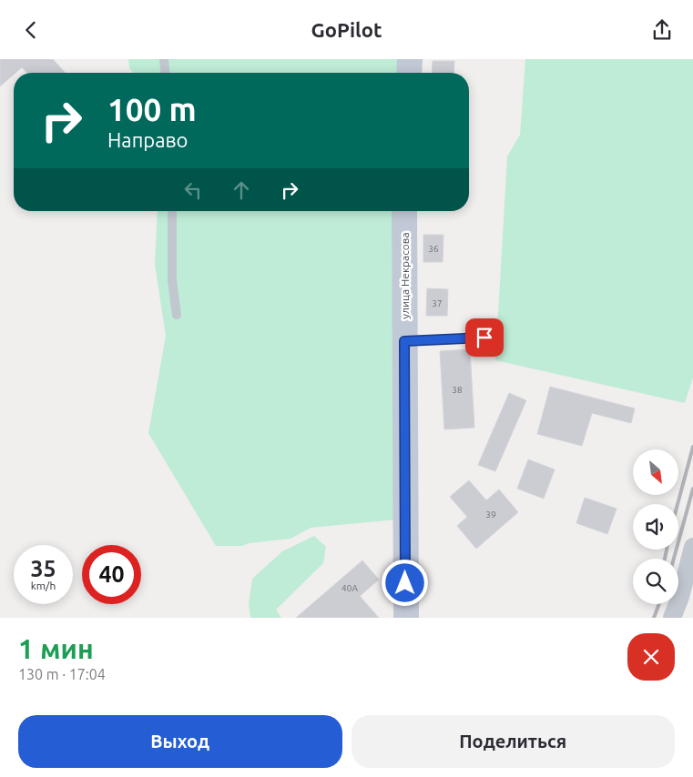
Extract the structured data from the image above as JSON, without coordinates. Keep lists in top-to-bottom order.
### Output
{
  "streets": {
    "street": ["улица Некрасова"]
  },
  "house_numbers": [
    "36",
    "37",
    "38",
    "39",
    "40А"
  ],
  "north": "bottom right",
  "page": {
    "header": "GoPilot",
    "turn": ["100 m", "Направо"],
    "speed": "35 km/h",
    "limit": "40",
    "heading": ["1 мин", "130 m · 17:04"],
    "buttons": ["Выход", "Поделиться"]
  }
}
